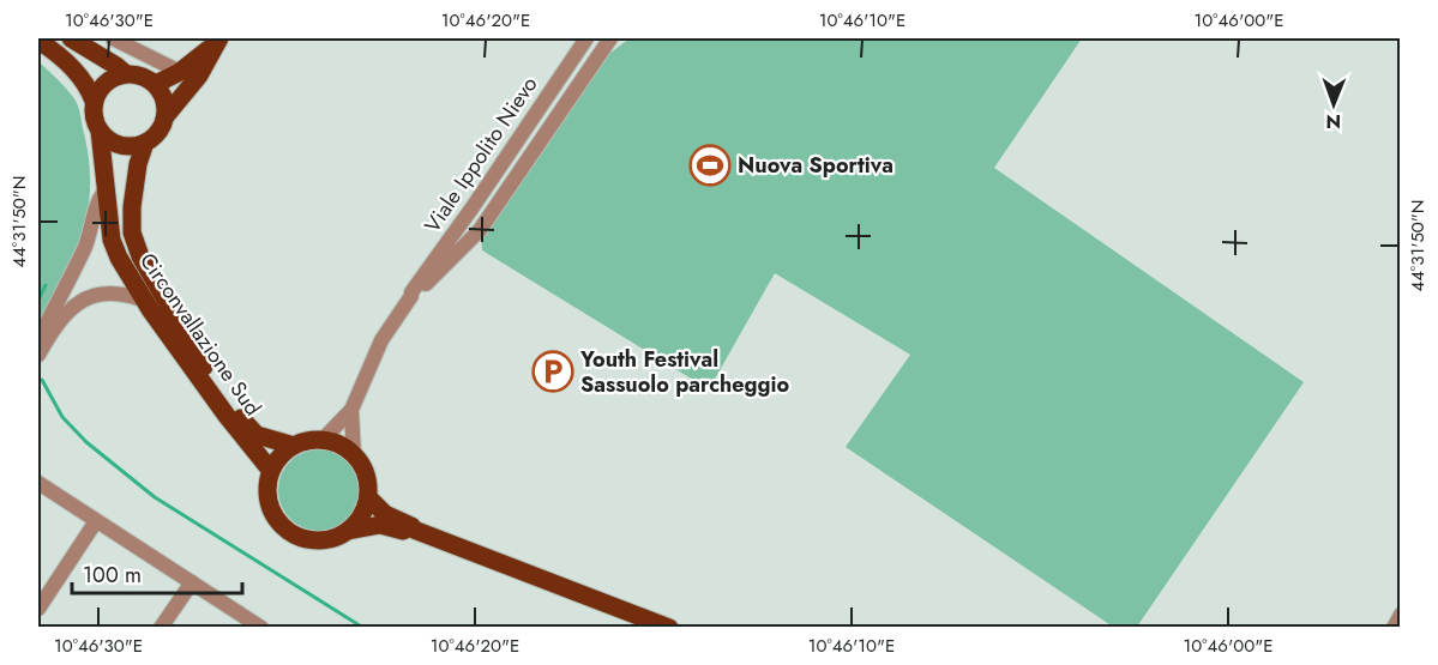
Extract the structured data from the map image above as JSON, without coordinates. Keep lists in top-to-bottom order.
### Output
{
  "streets": {
    "main road": ["Circonvallazione Sud"],
    "street": ["Viale Ippolito Nievo"]
  },
  "crossings": [
    ["Viale Ippolito Nievo", "Circonvallazione Sud"]
  ],
  "places": {
    "sports": ["Nuova Sportiva"],
    "parking": ["Youth Festival Sassuolo parcheggio"]
  },
  "scale_bar": "100 m",
  "north": "bottom",
  "coordinates": [
    "10°46'30\"E",
    "10°46'20\"E",
    "10°46'10\"E",
    "10°46'00\"E",
    "44°31'50\"N"
  ]
}
